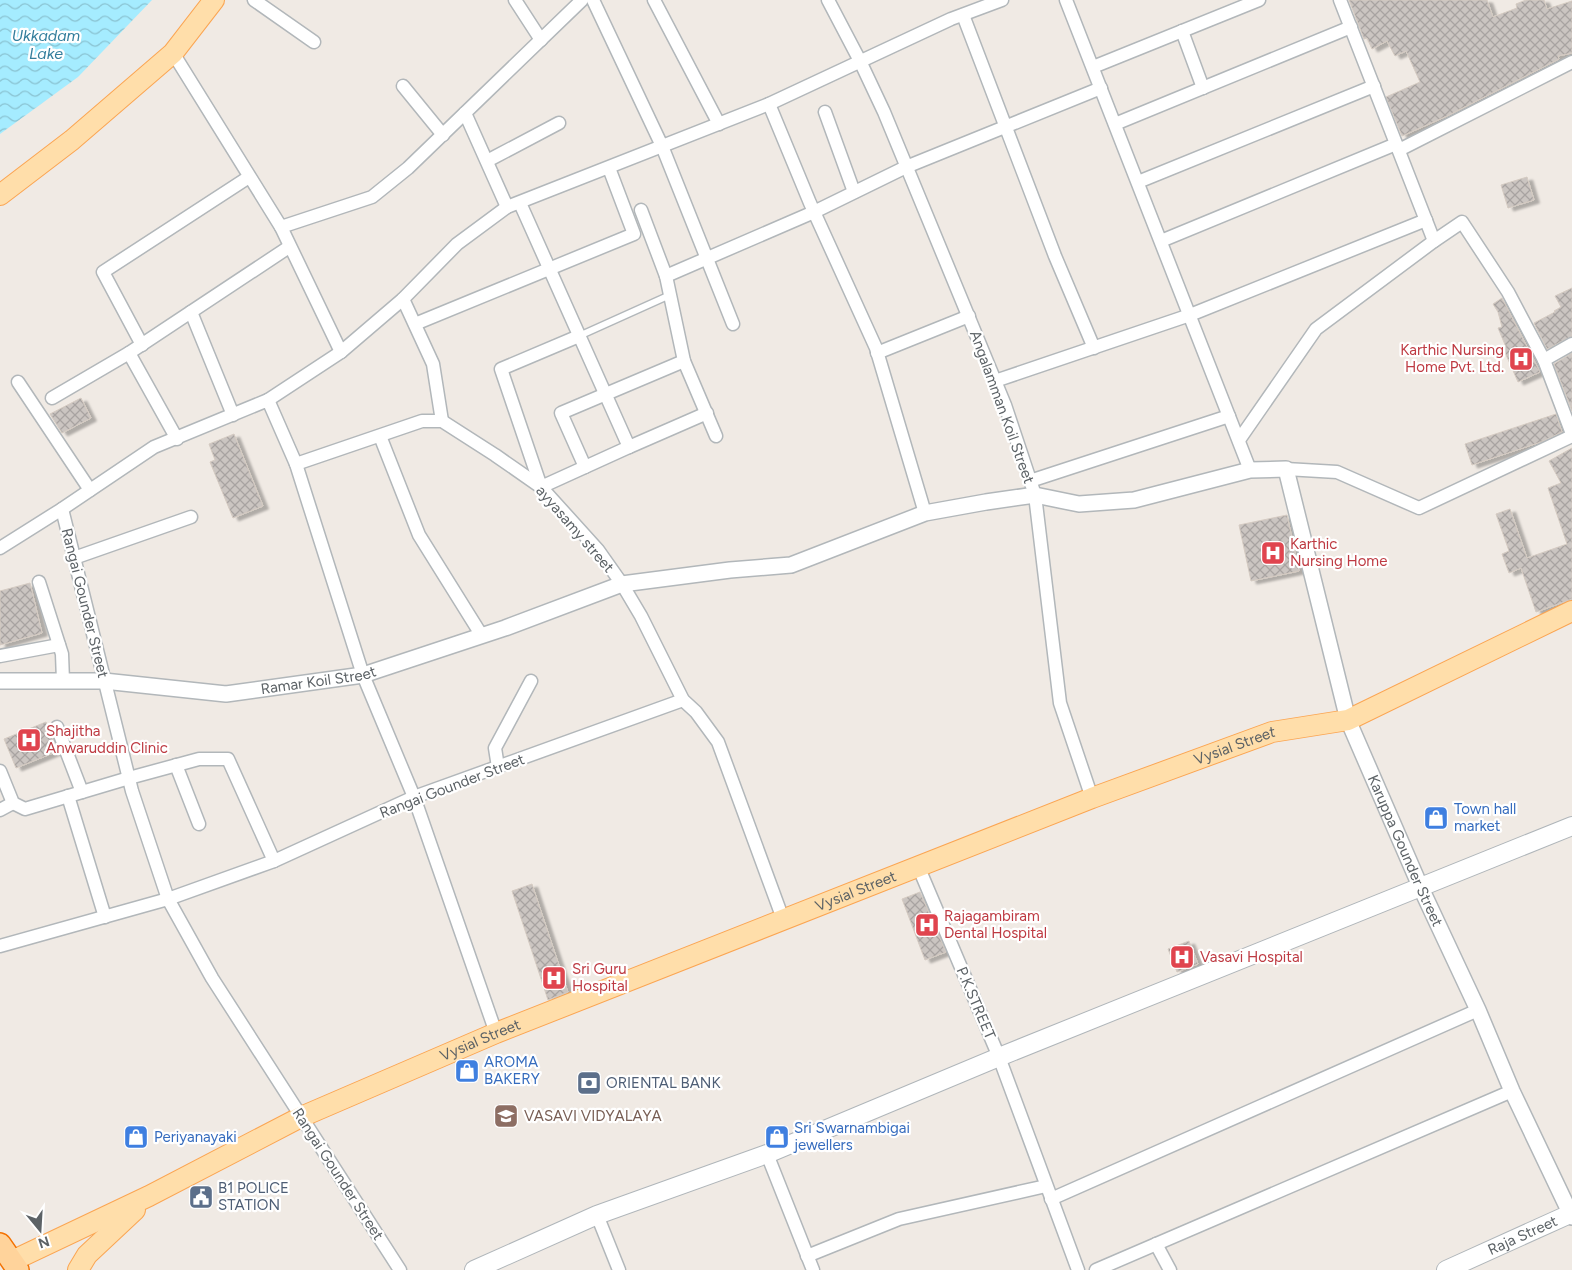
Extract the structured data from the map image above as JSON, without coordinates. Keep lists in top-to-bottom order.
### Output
{
  "streets": {
    "main road": ["Vysial Street", "Raja Street"],
    "street": [
      "Angalamman Koil Street",
      "ayyasamy street",
      "Rangai Gounder Street",
      "Ramar Koil Street",
      "Karuppa Gounder Street",
      "P.K.STREET"
    ]
  },
  "crossings": [
    ["Angalamman Koil Street", "Ramar Koil Street"],
    ["Angalamman Koil Street", "Vysial Street"],
    ["ayyasamy street", "Rangai Gounder Street"],
    ["ayyasamy street", "Ramar Koil Street"],
    ["ayyasamy street", "Vysial Street"],
    ["Rangai Gounder Street", "Ramar Koil Street"],
    ["Rangai Gounder Street", "Vysial Street"],
    ["Ramar Koil Street", "Karuppa Gounder Street"],
    ["Vysial Street", "Karuppa Gounder Street"],
    ["Vysial Street", "P.K.STREET"],
    ["Karuppa Gounder Street", "Raja Street"]
  ],
  "water": ["Ukkadam Lake"],
  "places": {
    "hospital": [
      "Karthic Nursing Home Pvt. Ltd.",
      "Karthic Nursing Home",
      "Shajitha Anwaruddin Clinic",
      "Rajagambiram Dental Hospital",
      "Vasavi Hospital",
      "Sri Guru Hospital"
    ],
    "shop": [
      "Town hall market",
      "AROMA BAKERY",
      "Periyanayaki",
      "Sri Swarnambigai jewellers"
    ],
    "bank": ["ORIENTAL BANK"],
    "school or university": ["VASAVI VIDYALAYA"],
    "public building": ["B1 POLICE STATION"]
  },
  "north": "bottom"
}
